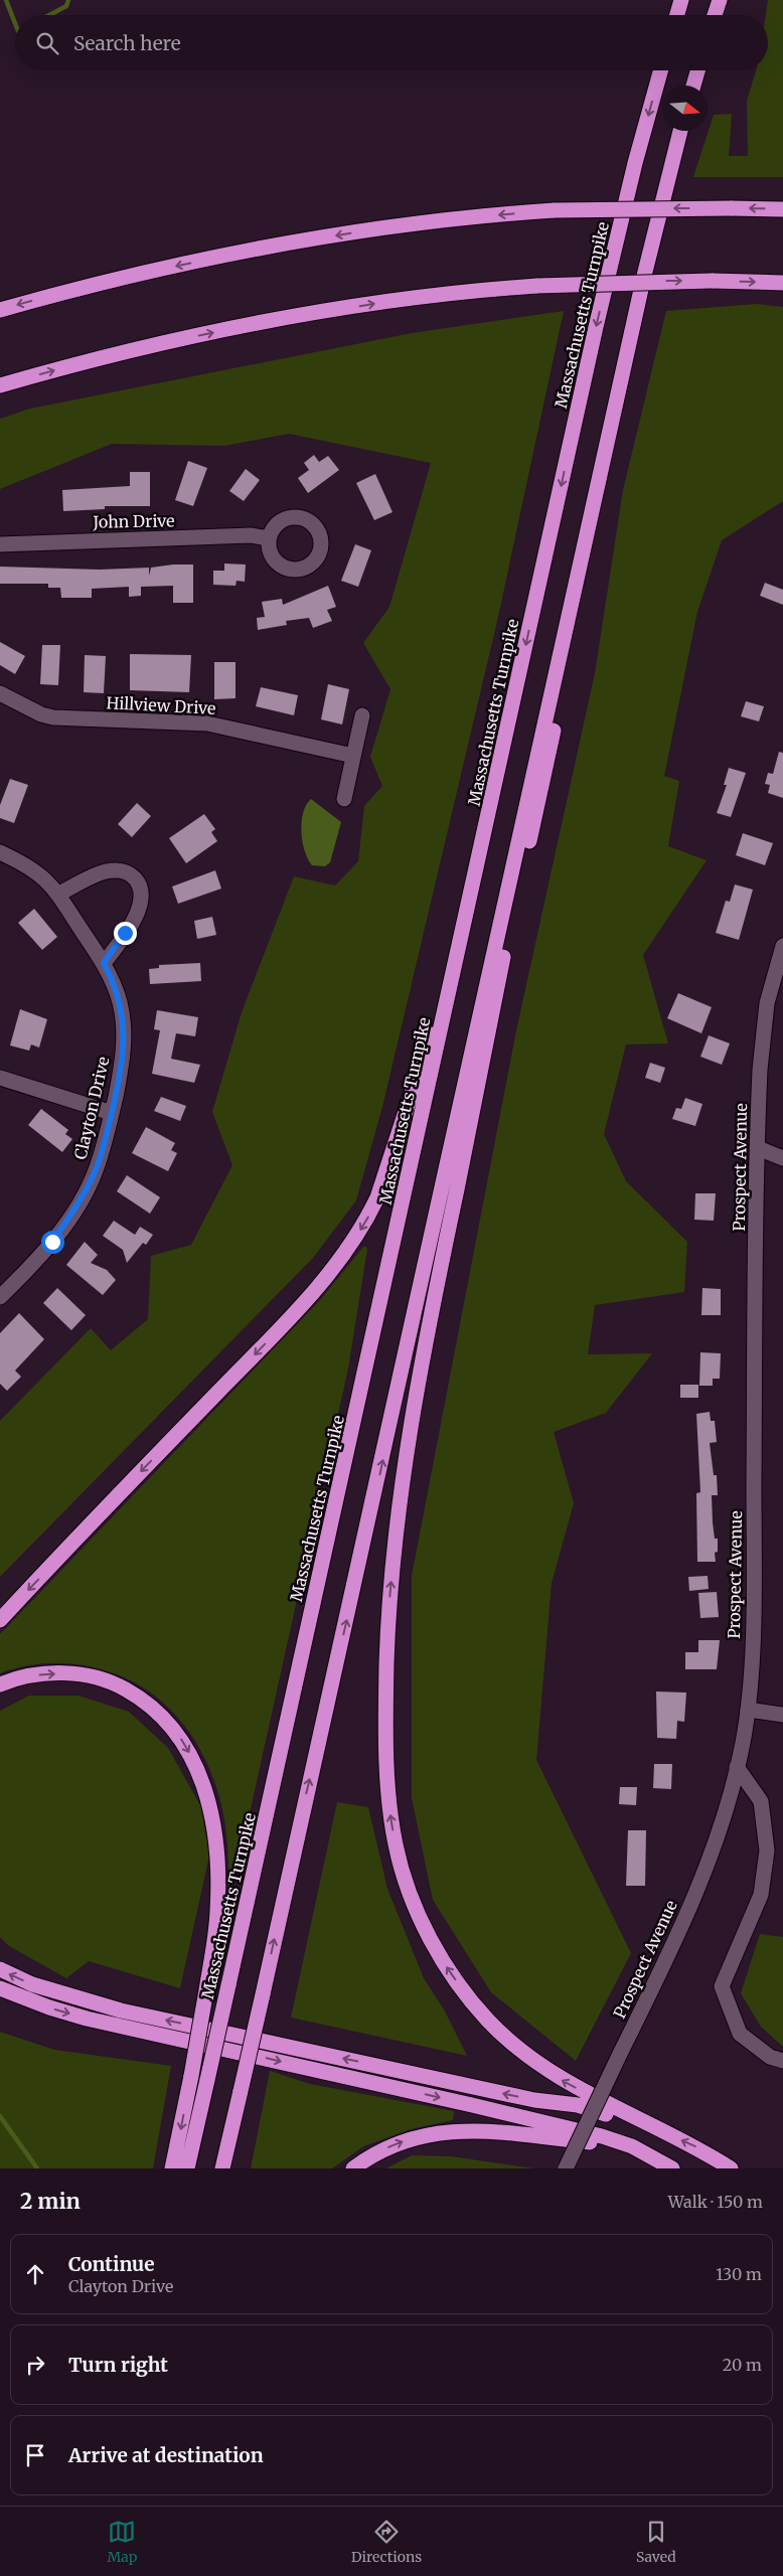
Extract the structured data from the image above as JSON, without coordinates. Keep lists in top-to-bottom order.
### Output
{
  "streets": {
    "highway": ["Massachusetts Turnpike"],
    "street": [
      "John Drive",
      "Hillview Drive",
      "Clayton Drive",
      "Prospect Avenue"
    ]
  },
  "north": "right",
  "page": {
    "search": "Search here",
    "heading": ["2 min", "Walk · 150 m"],
    "list": [
      ["Continue", "Clayton Drive", "130 m"],
      ["Turn right", "20 m"],
      "Arrive at destination"
    ],
    "nav": ["Map", "Directions", "Saved"]
  }
}
